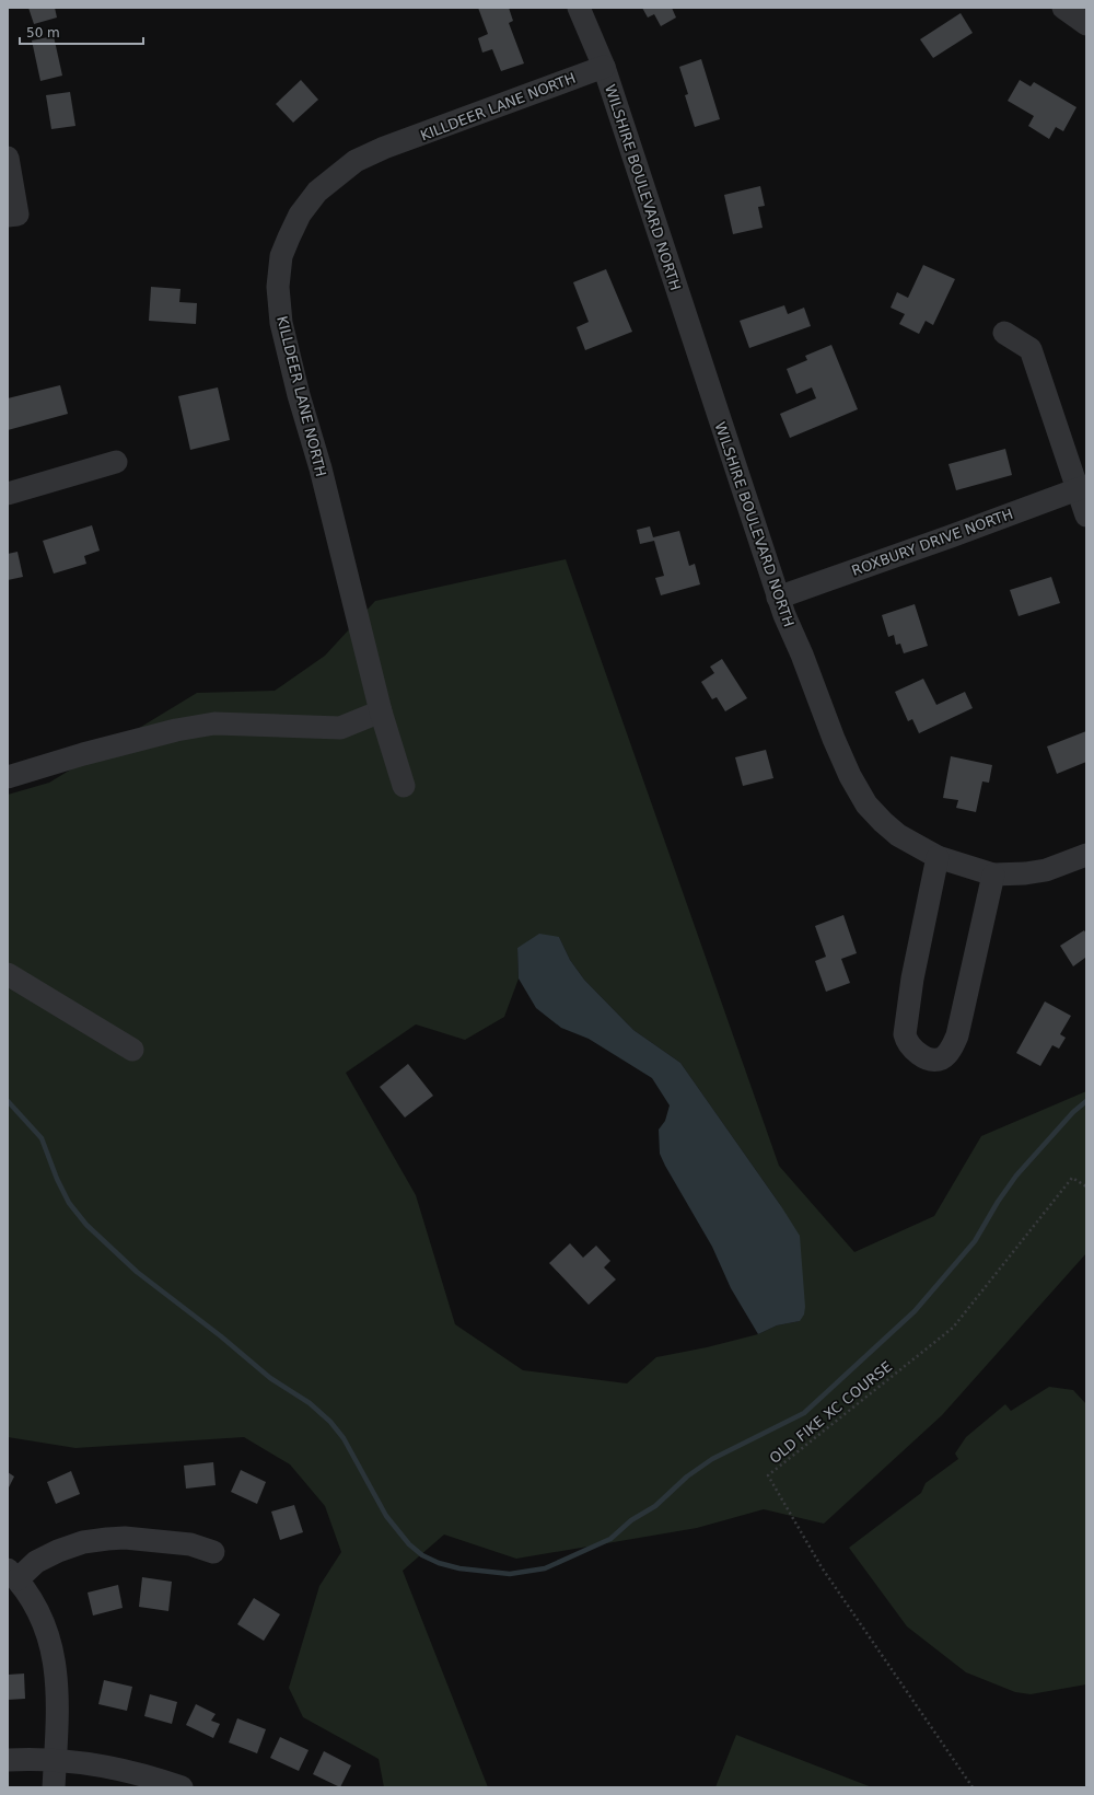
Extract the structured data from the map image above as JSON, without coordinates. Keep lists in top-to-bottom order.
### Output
{
  "streets": {
    "street": ["KILLDEER LANE NORTH", "WILSHIRE BOULEVARD NORTH", "ROXBURY DRIVE NORTH"],
    "path": ["OLD FIKE XC COURSE"]
  },
  "crossings": [
    ["KILLDEER LANE NORTH", "WILSHIRE BOULEVARD NORTH"],
    ["WILSHIRE BOULEVARD NORTH", "ROXBURY DRIVE NORTH"]
  ],
  "scale_bar": "50 m"
}
